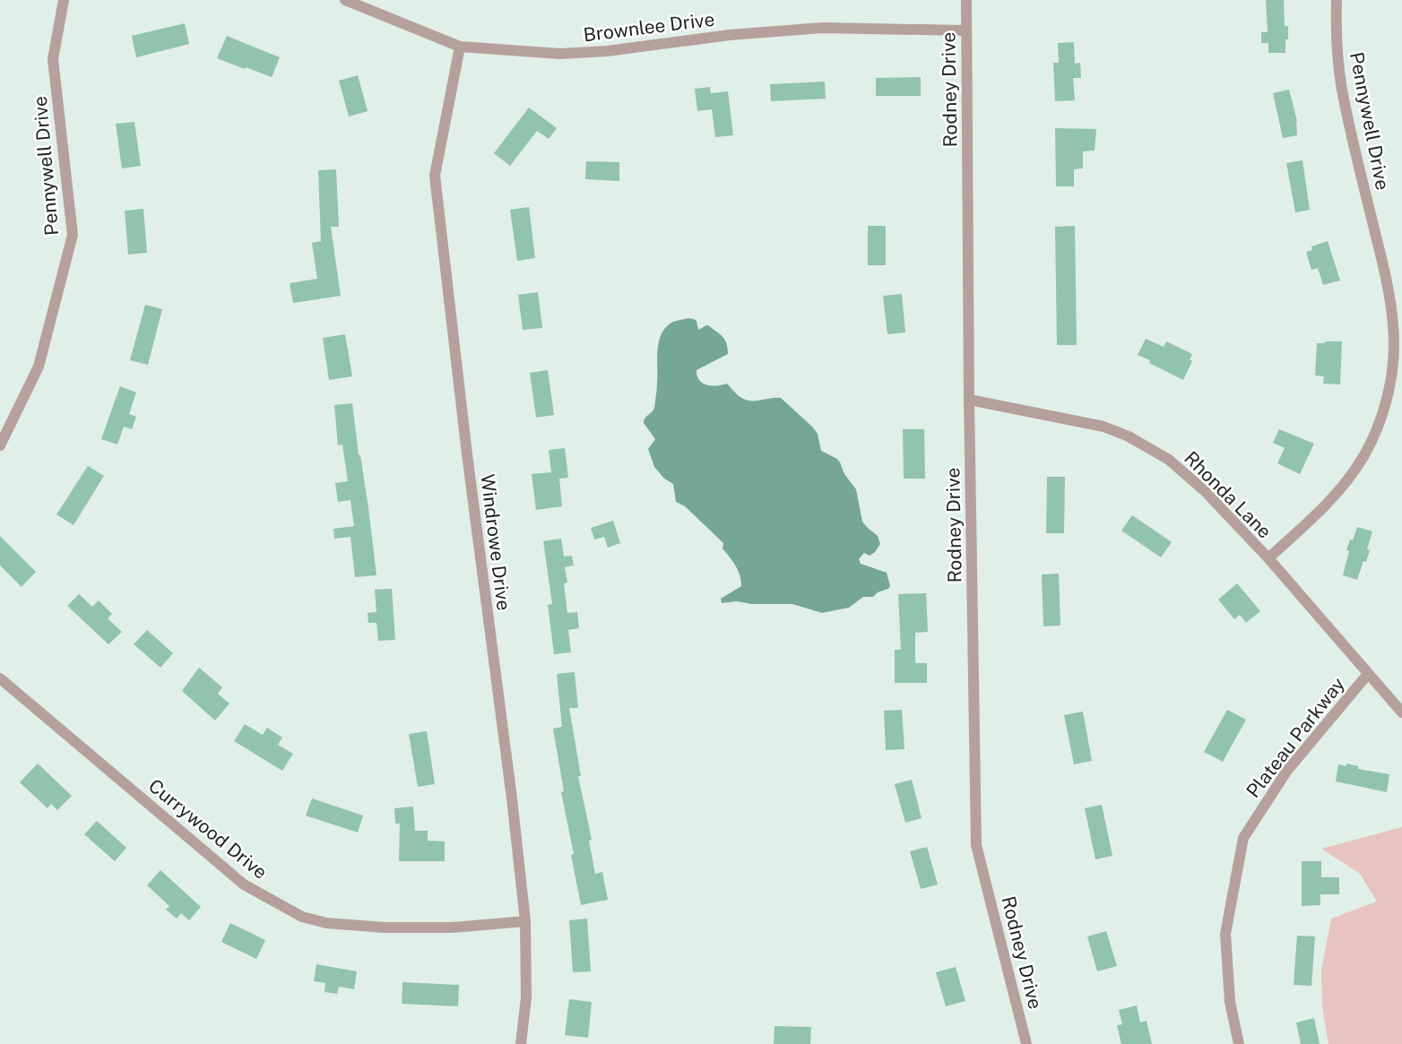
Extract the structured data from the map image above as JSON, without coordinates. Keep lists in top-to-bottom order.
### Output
{
  "streets": {
    "street": [
      "Brownlee Drive",
      "Rodney Drive",
      "Pennywell Drive",
      "Rhonda Lane",
      "Windrowe Drive",
      "Plateau Parkway",
      "Currywood Drive"
    ]
  },
  "crossings": [
    ["Brownlee Drive", "Rodney Drive"],
    ["Brownlee Drive", "Windrowe Drive"],
    ["Rodney Drive", "Rhonda Lane"],
    ["Pennywell Drive", "Rhonda Lane"],
    ["Rhonda Lane", "Plateau Parkway"],
    ["Windrowe Drive", "Currywood Drive"]
  ]
}
